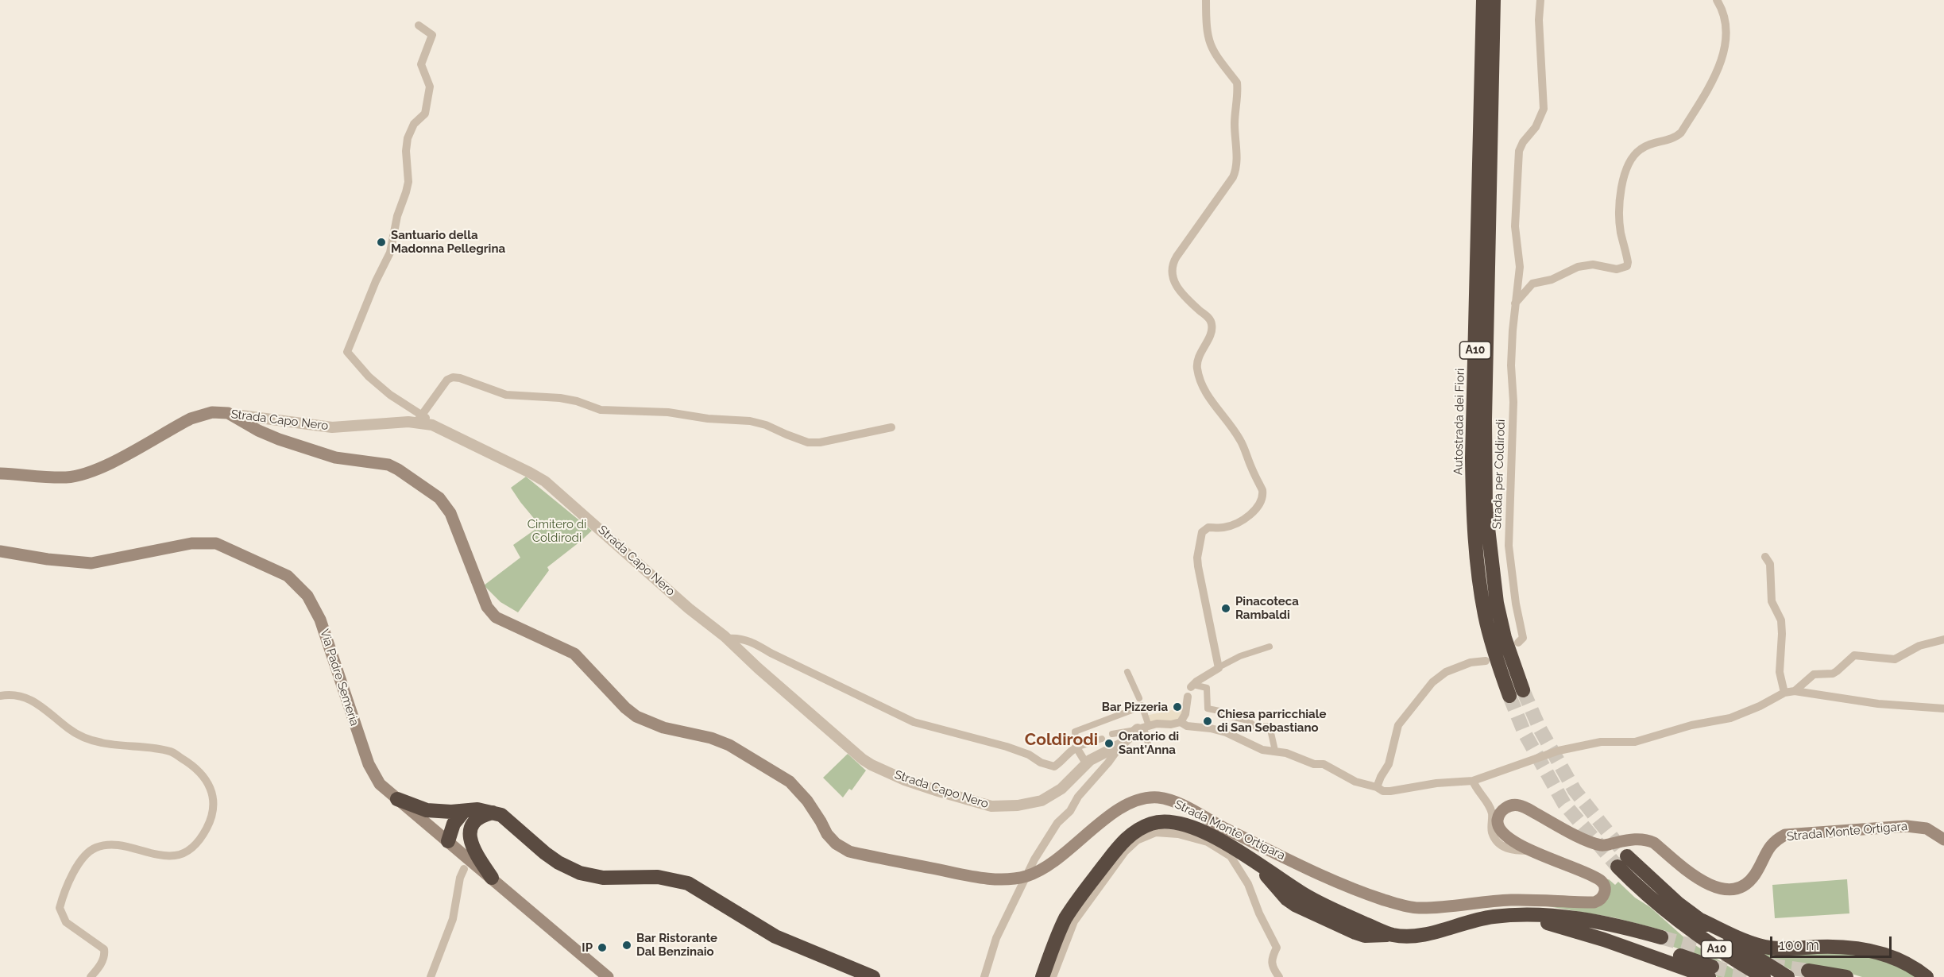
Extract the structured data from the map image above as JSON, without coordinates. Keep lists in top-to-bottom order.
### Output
{
  "streets": {
    "highway": ["A10", "Autostrada dei Fiori"],
    "main road": ["Strada Capo Nero", "Via Padre Semeria", "Strada Monte Ortigara"],
    "street": ["Strada per Coldirodi"]
  },
  "crossings": [
    ["Strada Capo Nero", "Strada Monte Ortigara"]
  ],
  "districts": ["Coldirodi"],
  "parks": ["Cimitero di Coldirodi"],
  "places": [
    "Santuario della Madonna Pellegrina",
    "Pinacoteca Rambaldi",
    "Bar Pizzeria",
    "Chiesa parricchiale di San Sebastiano",
    "Oratorio di Sant'Anna",
    "Bar Ristorante Dal Benzinaio",
    "IP"
  ],
  "scale_bar": "100 m"
}
